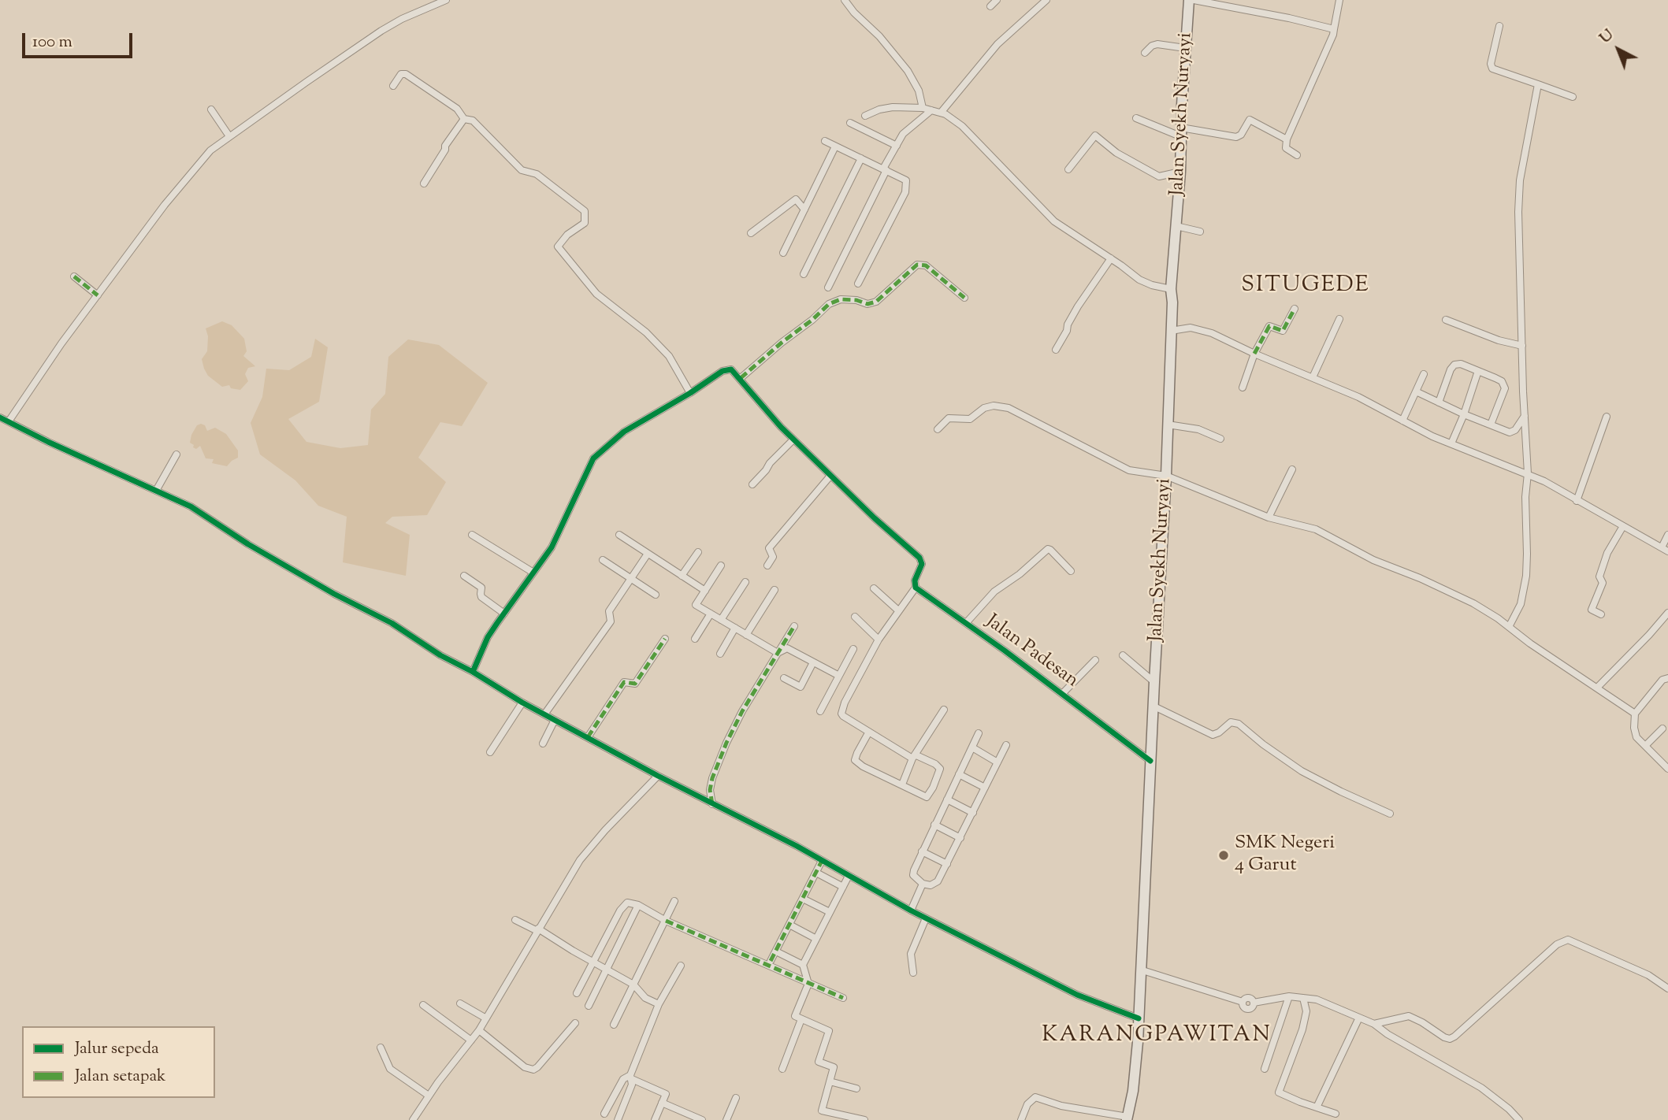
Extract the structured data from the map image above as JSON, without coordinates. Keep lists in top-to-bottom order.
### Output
{
  "streets": {
    "main road": ["Jalan Syekh Nuryayi"],
    "street": ["Jalan Padesan"]
  },
  "crossings": [
    ["Jalan Syekh Nuryayi", "Jalan Padesan"]
  ],
  "districts": ["SITUGEDE", "KARANGPAWITAN"],
  "places": ["SMK Negeri 4 Garut"],
  "legend": ["Jalur sepeda", "Jalan setapak"],
  "scale_bar": "100 m",
  "north": "top left"
}
